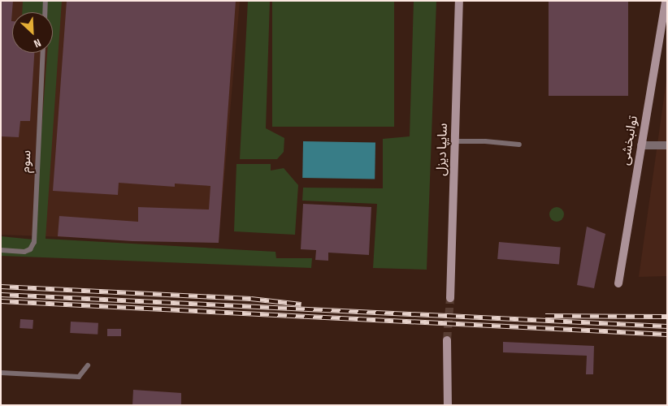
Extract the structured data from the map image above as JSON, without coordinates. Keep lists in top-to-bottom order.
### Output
{
  "streets": {
    "street": ["توانبخشی", "سایپا دیزل"],
    "lane": ["سوم"]
  },
  "north": "bottom right"
}
